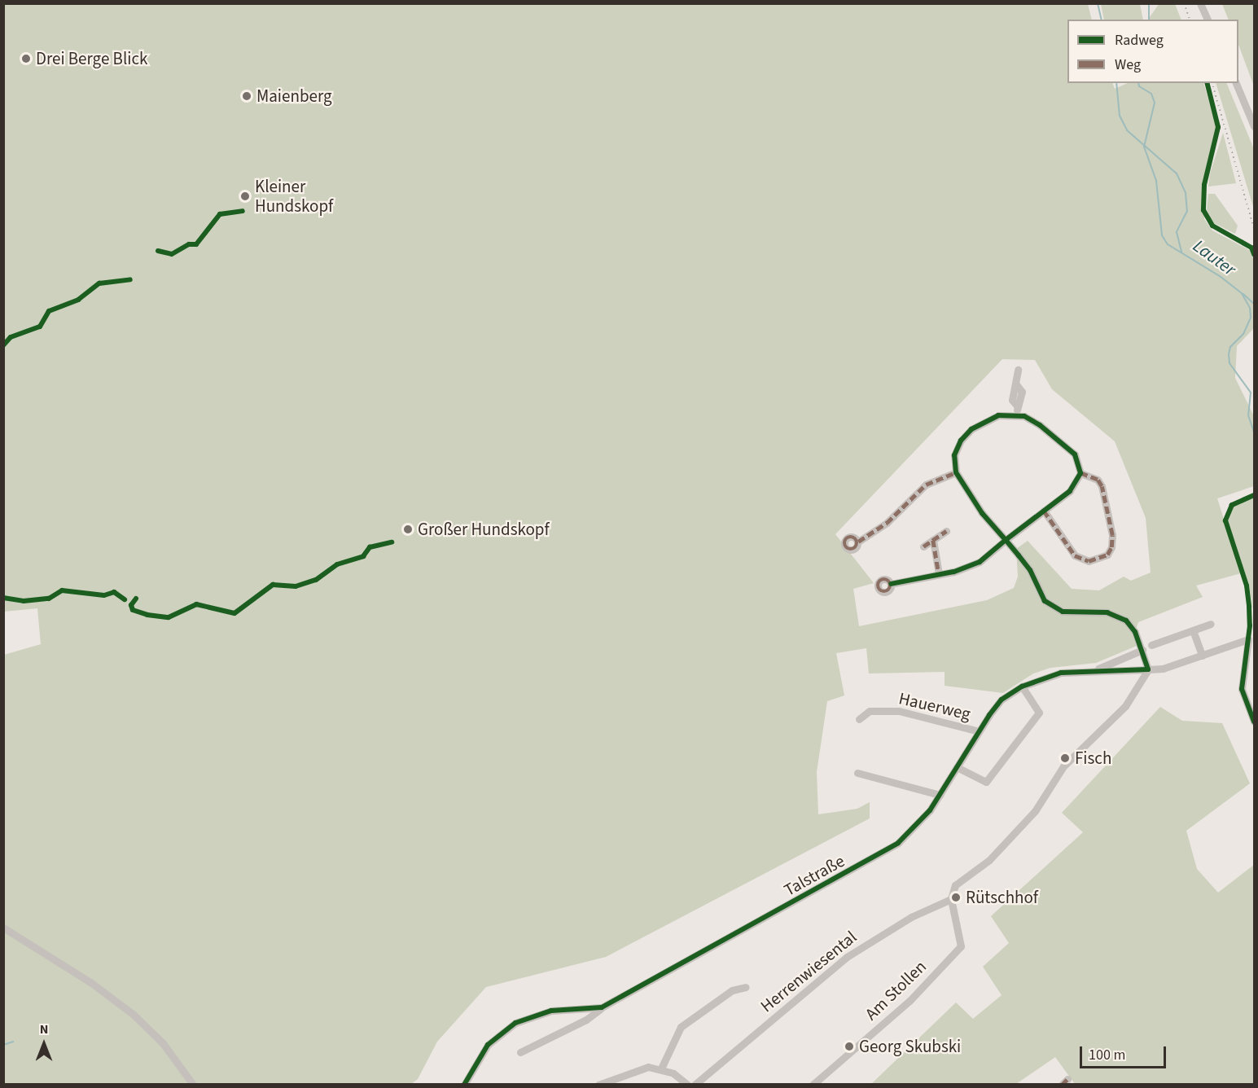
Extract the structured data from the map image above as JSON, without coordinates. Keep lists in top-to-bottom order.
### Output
{
  "streets": {
    "street": [
      "Hauerweg",
      "Talstraße",
      "Herrenwiesental",
      "Am Stollen"
    ]
  },
  "crossings": [
    ["Hauerweg", "Talstraße"],
    ["Herrenwiesental", "Am Stollen"]
  ],
  "water": ["Lauter"],
  "places": [
    "Drei Berge Blick",
    "Maienberg",
    "Kleiner Hundskopf",
    "Großer Hundskopf",
    "Fisch",
    "Rütschhof",
    "Georg Skubski"
  ],
  "legend": ["Radweg", "Weg"],
  "scale_bar": "100 m",
  "north": "top"
}
